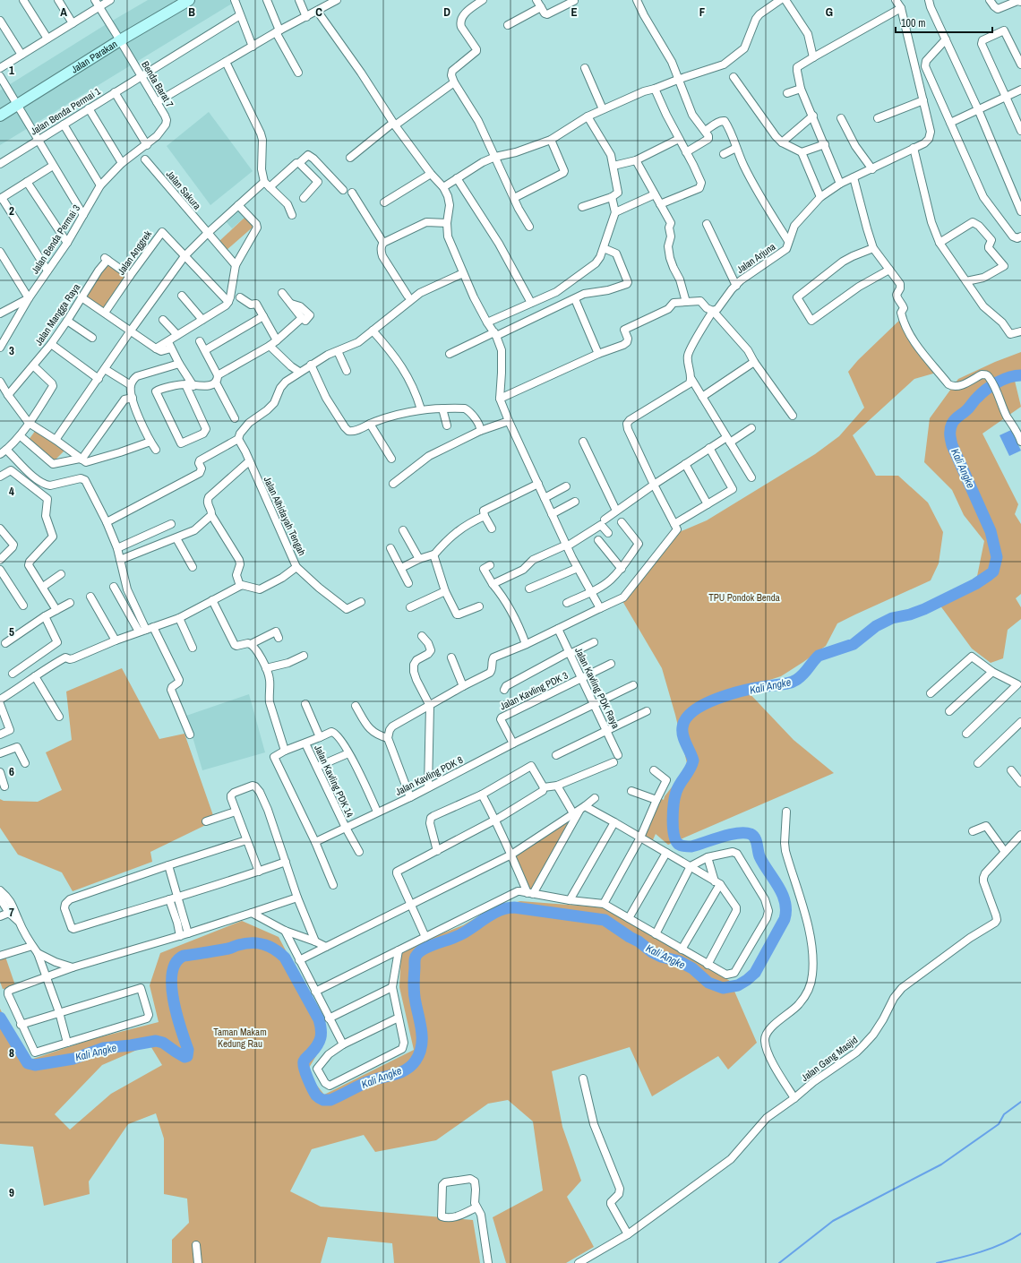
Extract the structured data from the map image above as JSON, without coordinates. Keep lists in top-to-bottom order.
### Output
{
  "streets": {
    "street": [
      "Jalan Parakan",
      "Benda Barat 7",
      "Jalan Benda Permai 1",
      "Jalan Sakura",
      "Jalan Benda Permai 3",
      "Jalan Anggrek",
      "Jalan Arjuna",
      "Jalan Mangga Raya",
      "Jalan Alhidayah Tengah",
      "Jalan Kavling PDK Raya",
      "Jalan Kavling PDK 3",
      "Jalan Kavling PDK 8",
      "Jalan Kavling PDK 14",
      "Jalan Gang Masjid"
    ]
  },
  "crossings": [
    ["Jalan Parakan", "Benda Barat 7"],
    ["Benda Barat 7", "Jalan Benda Permai 1"],
    ["Benda Barat 7", "Jalan Benda Permai 3"],
    ["Jalan Anggrek", "Jalan Mangga Raya"],
    ["Jalan Kavling PDK Raya", "Jalan Kavling PDK 3"],
    ["Jalan Kavling PDK Raya", "Jalan Kavling PDK 8"],
    ["Jalan Kavling PDK 3", "Jalan Kavling PDK 8"],
    ["Jalan Kavling PDK 8", "Jalan Kavling PDK 14"]
  ],
  "water": ["Kali Angke"],
  "parks": ["TPU Pondok Benda", "Taman Makam Kedung Rau"],
  "scale_bar": "100 m",
  "grid": {
    "columns": [
      "A",
      "B",
      "C",
      "D",
      "E",
      "F",
      "G"
    ],
    "rows": [
      "1",
      "2",
      "3",
      "4",
      "5",
      "6",
      "7",
      "8",
      "9"
    ]
  }
}
